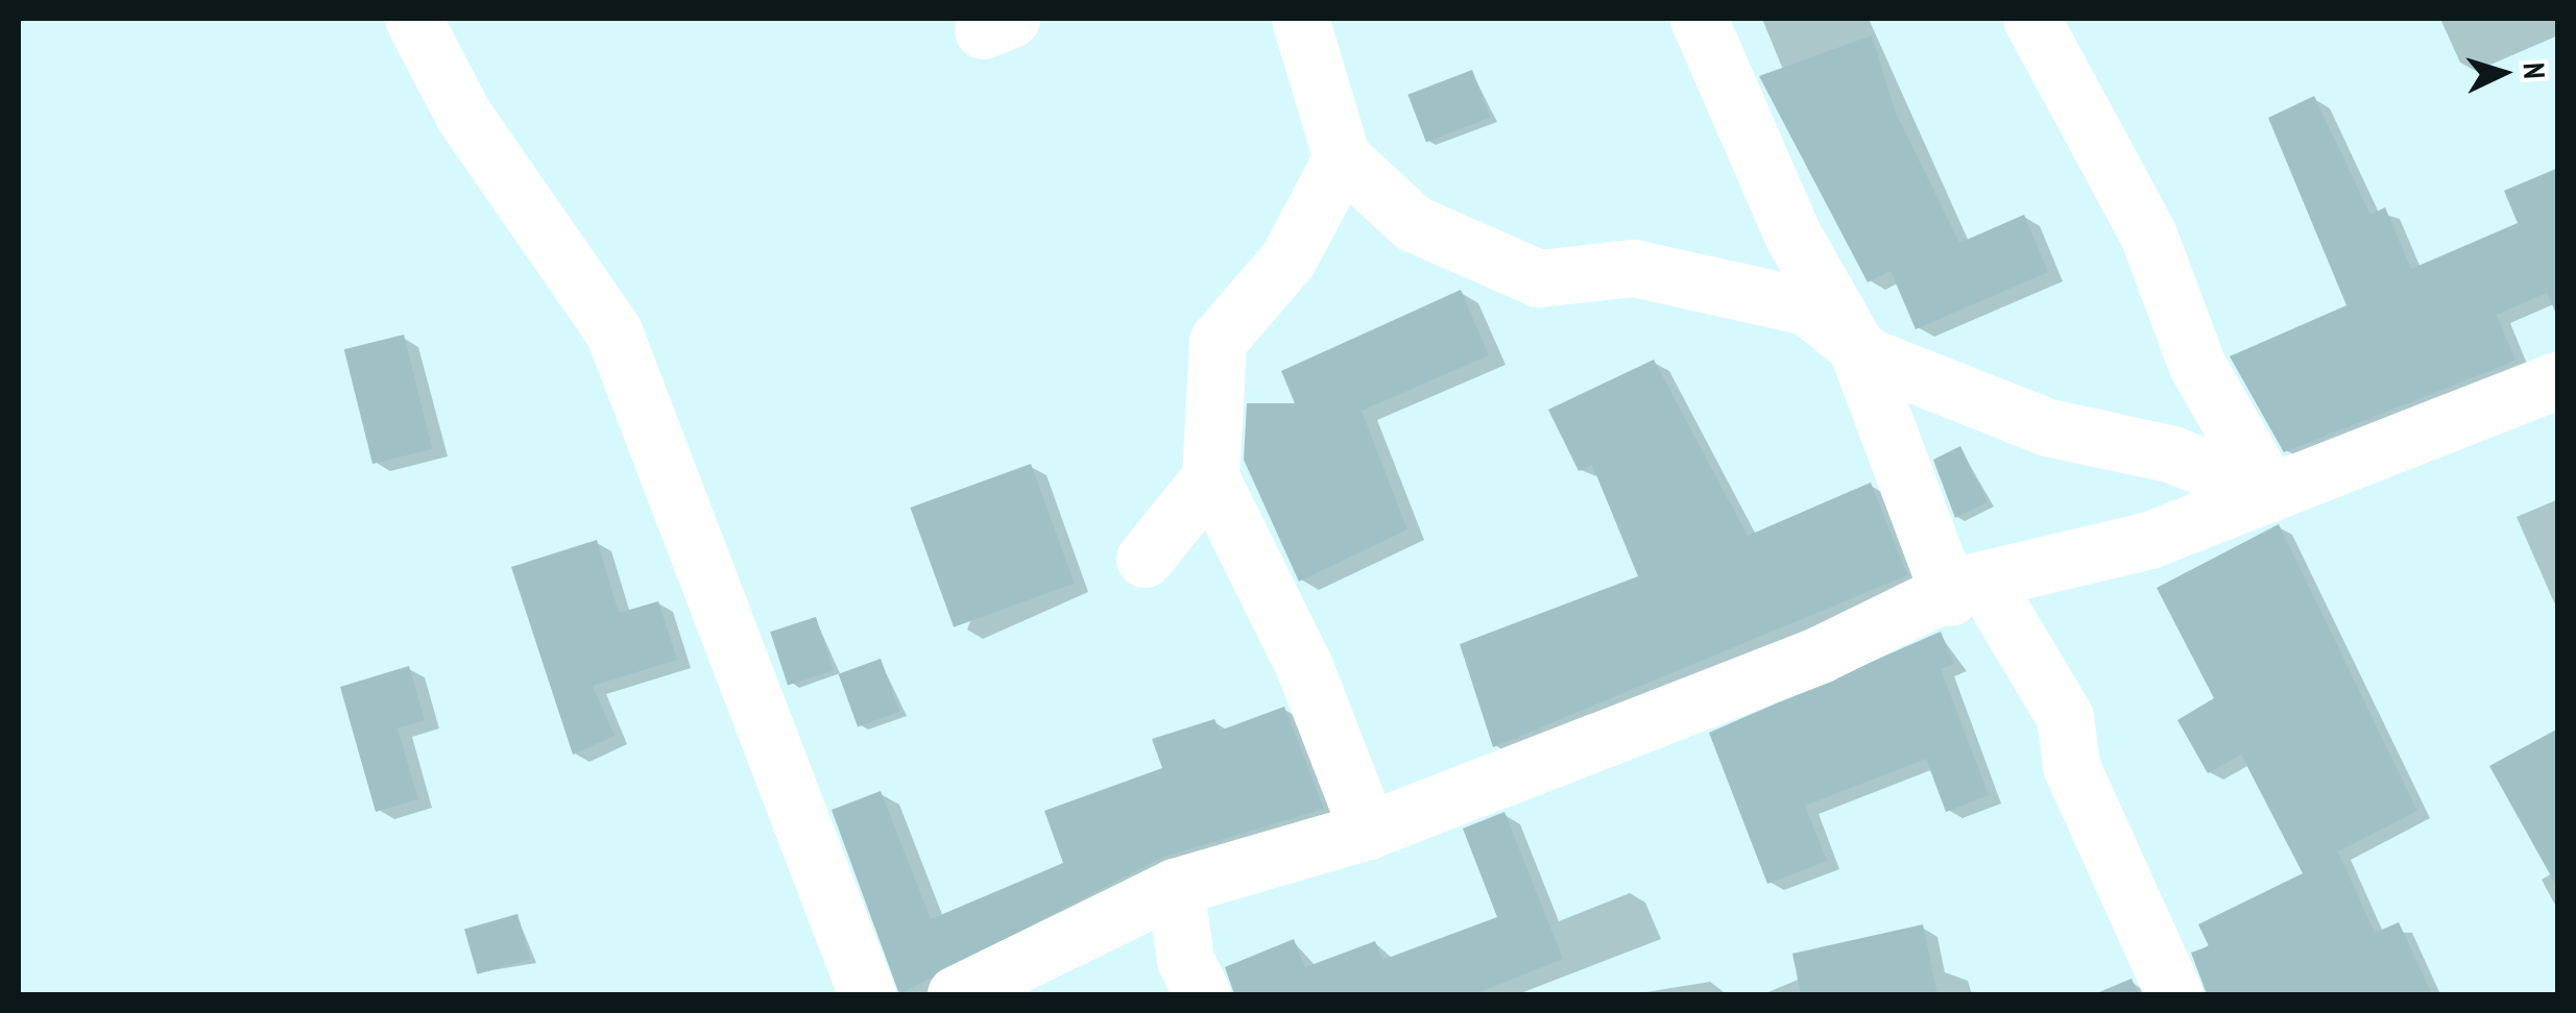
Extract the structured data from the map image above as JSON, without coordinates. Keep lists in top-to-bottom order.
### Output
{
  "north": "right"
}
